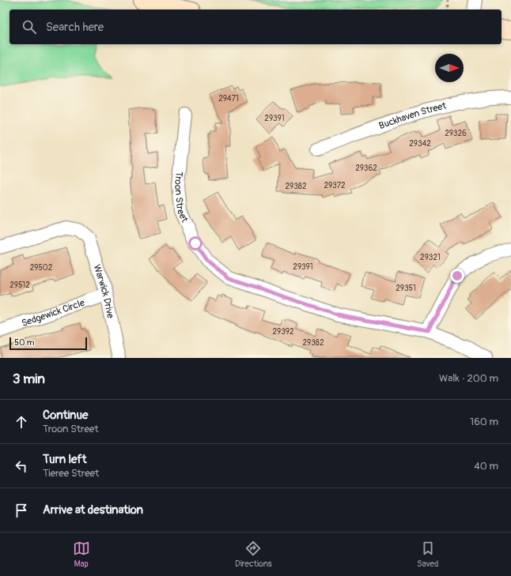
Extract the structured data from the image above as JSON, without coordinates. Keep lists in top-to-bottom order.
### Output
{
  "streets": {
    "street": [
      "Buckhaven Street",
      "Troon Street",
      "Warwick Drive",
      "Sedgewick Circle"
    ]
  },
  "crossings": [
    ["Warwick Drive", "Sedgewick Circle"]
  ],
  "house_numbers": [
    "29471",
    "29391",
    "29326",
    "29342",
    "29362",
    "29372",
    "29382",
    "29321",
    "29391",
    "29502",
    "29512",
    "29351",
    "29392",
    "29382"
  ],
  "scale_bar": "50 m",
  "north": "right",
  "page": {
    "search": "Search here",
    "scale": "50 m",
    "heading": ["3 min", "Walk · 200 m"],
    "list": [
      ["Continue", "Troon Street", "160 m"],
      ["Turn left", "Tieree Street", "40 m"],
      "Arrive at destination"
    ],
    "nav": ["Map", "Directions", "Saved"]
  }
}
